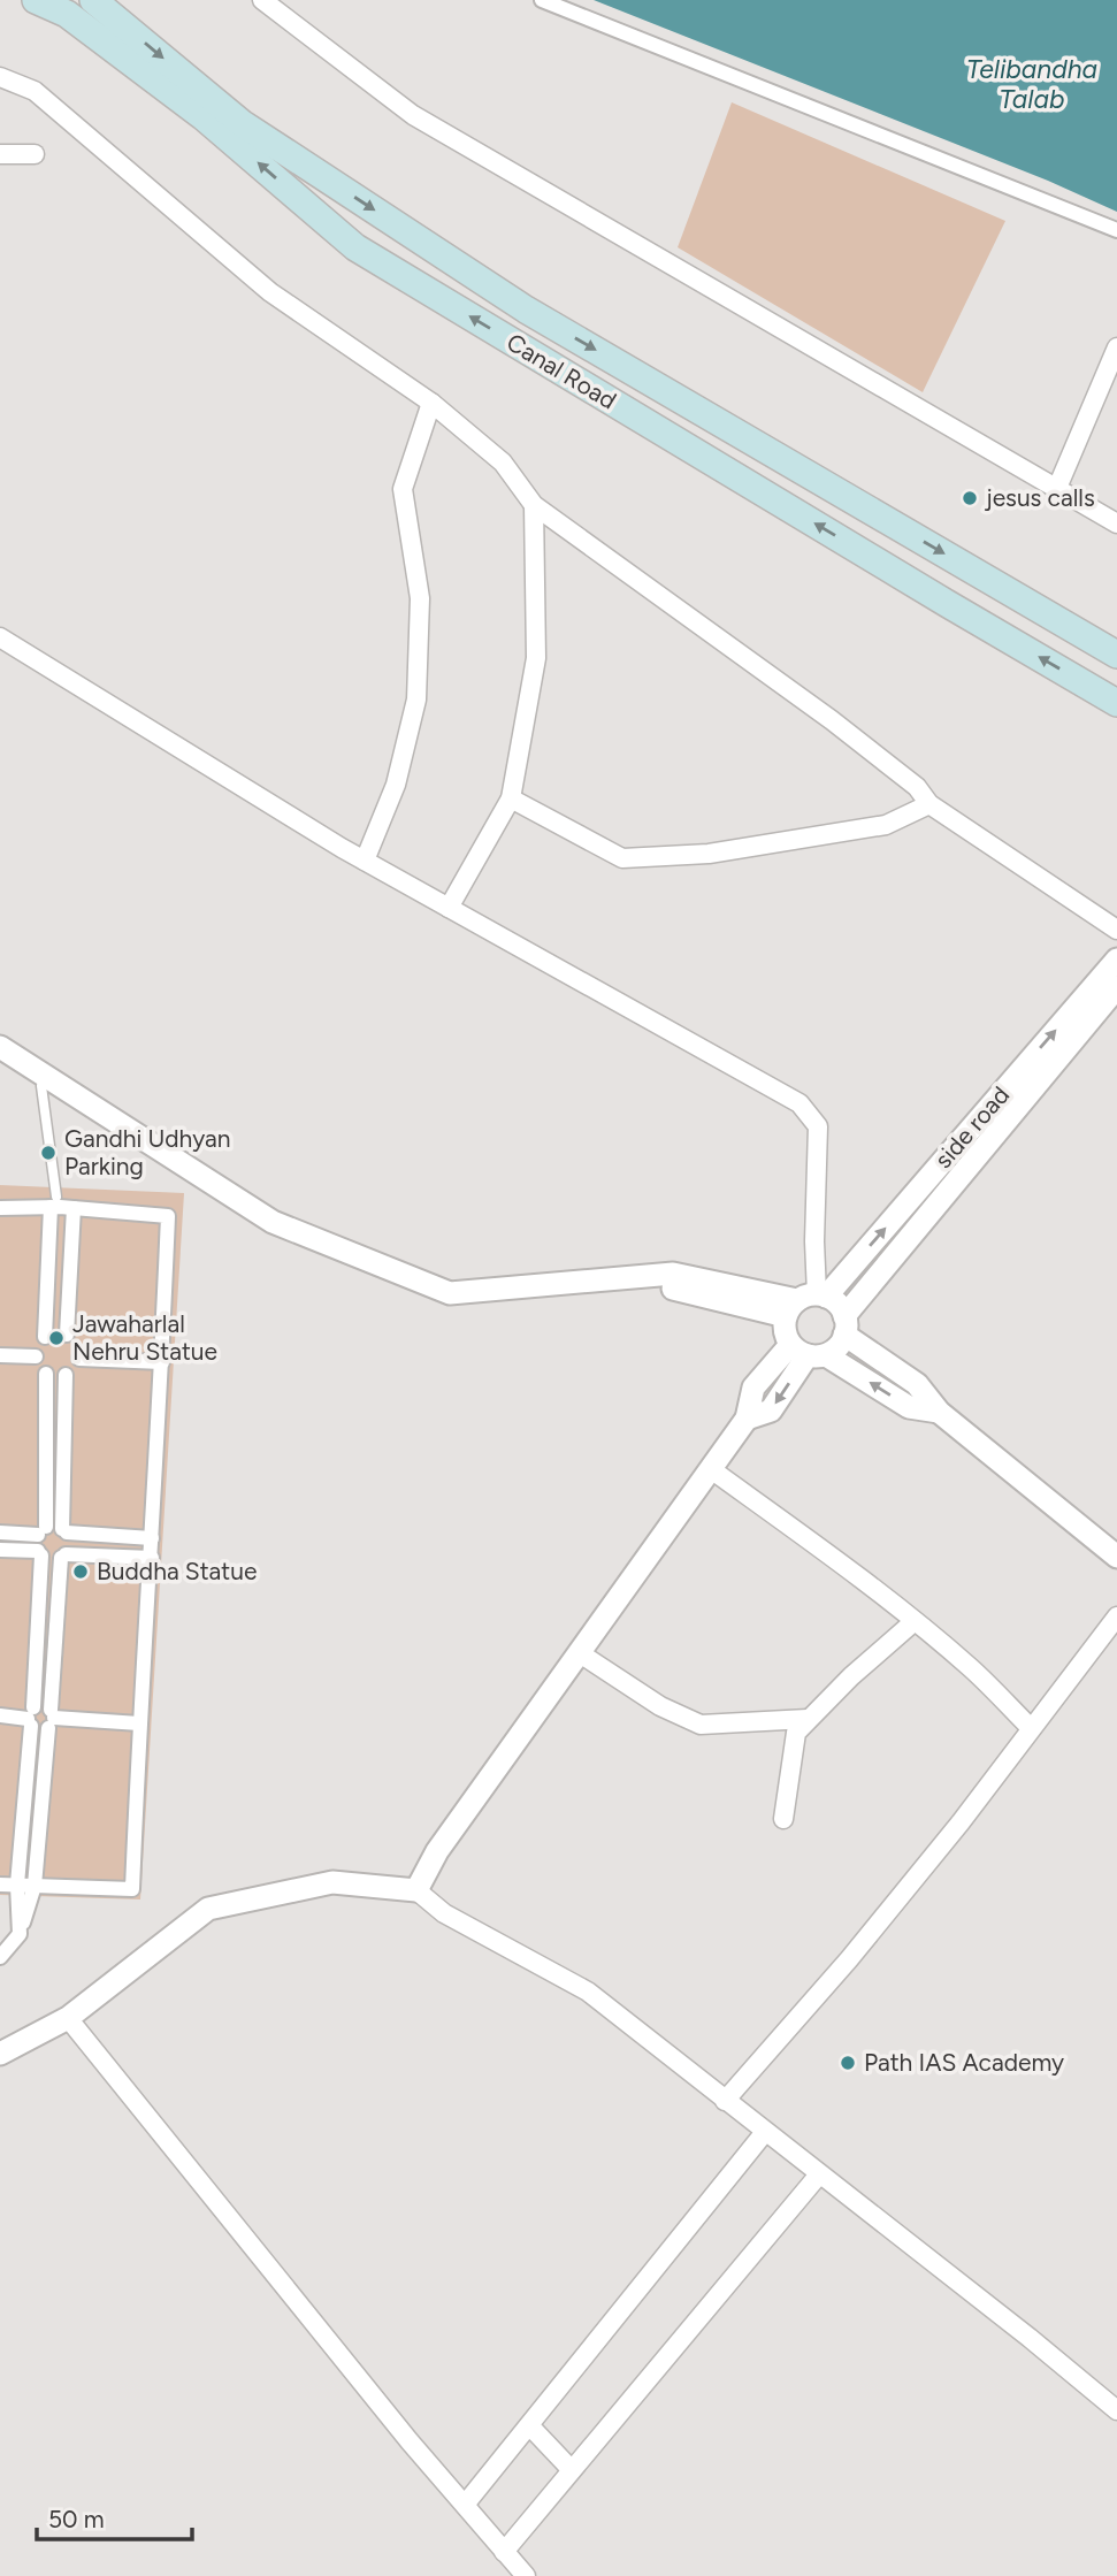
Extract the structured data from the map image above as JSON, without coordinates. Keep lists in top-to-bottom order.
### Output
{
  "streets": {
    "main road": ["Canal Road"],
    "street": ["side road"]
  },
  "water": ["Telibandha Talab"],
  "places": [
    "jesus calls",
    "Gandhi Udhyan Parking",
    "Jawaharlal Nehru Statue",
    "Buddha Statue",
    "Path IAS Academy"
  ],
  "scale_bar": "50 m"
}
